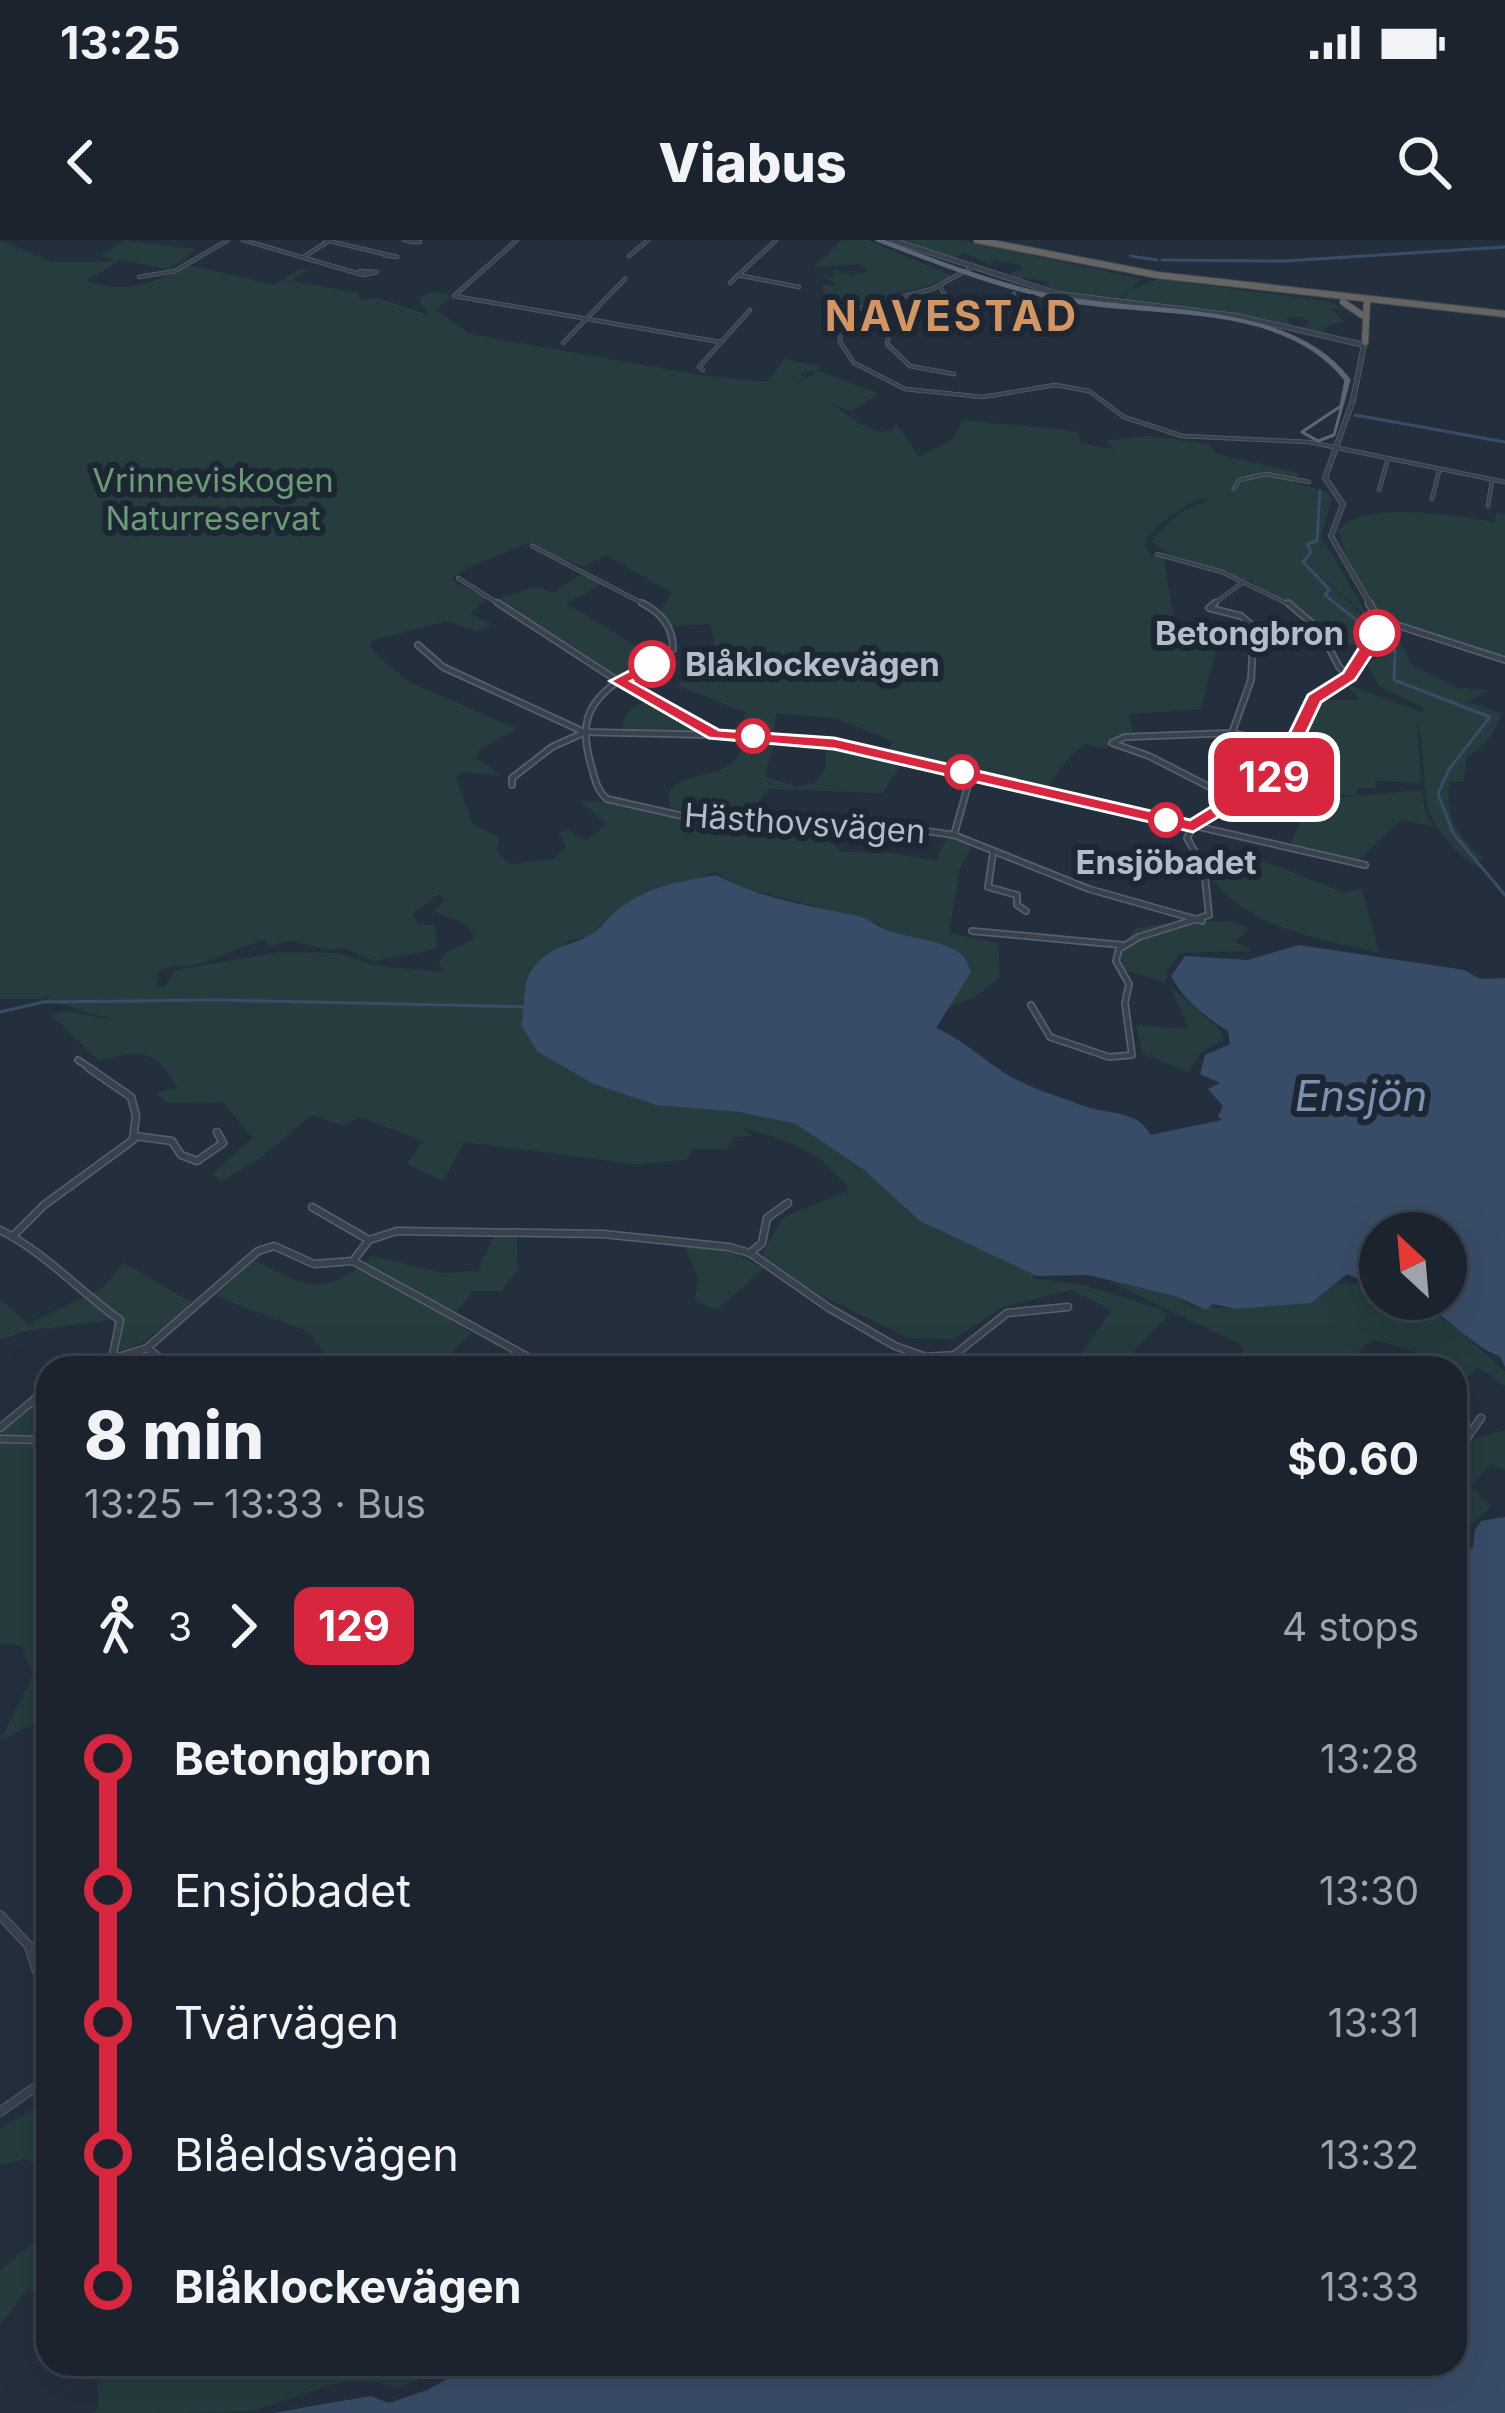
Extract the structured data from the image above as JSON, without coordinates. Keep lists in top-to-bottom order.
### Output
{
  "streets": {
    "street": ["Hästhovsvägen"]
  },
  "districts": ["NAVESTAD"],
  "water": ["Ensjön"],
  "parks": ["Vrinneviskogen Naturreservat"],
  "places": ["Betongbron", "Blåklockevägen", "Ensjöbadet"],
  "lines": ["bus line 129"],
  "north": "top left",
  "page": {
    "status": "13:25",
    "header": "Viabus",
    "on_map": "129",
    "heading": ["8 min", "13:25 – 13:33 · Bus", "$0.60"],
    "legs": ["3", "129", "4 stops"],
    "list": [
      {
        "name": "Betongbron",
        "value": "13:28"
      },
      {
        "name": "Ensjöbadet",
        "value": "13:30"
      },
      {
        "name": "Tvärvägen",
        "value": "13:31"
      },
      {
        "name": "Blåeldsvägen",
        "value": "13:32"
      },
      {
        "name": "Blåklockevägen",
        "value": "13:33"
      }
    ]
  }
}
